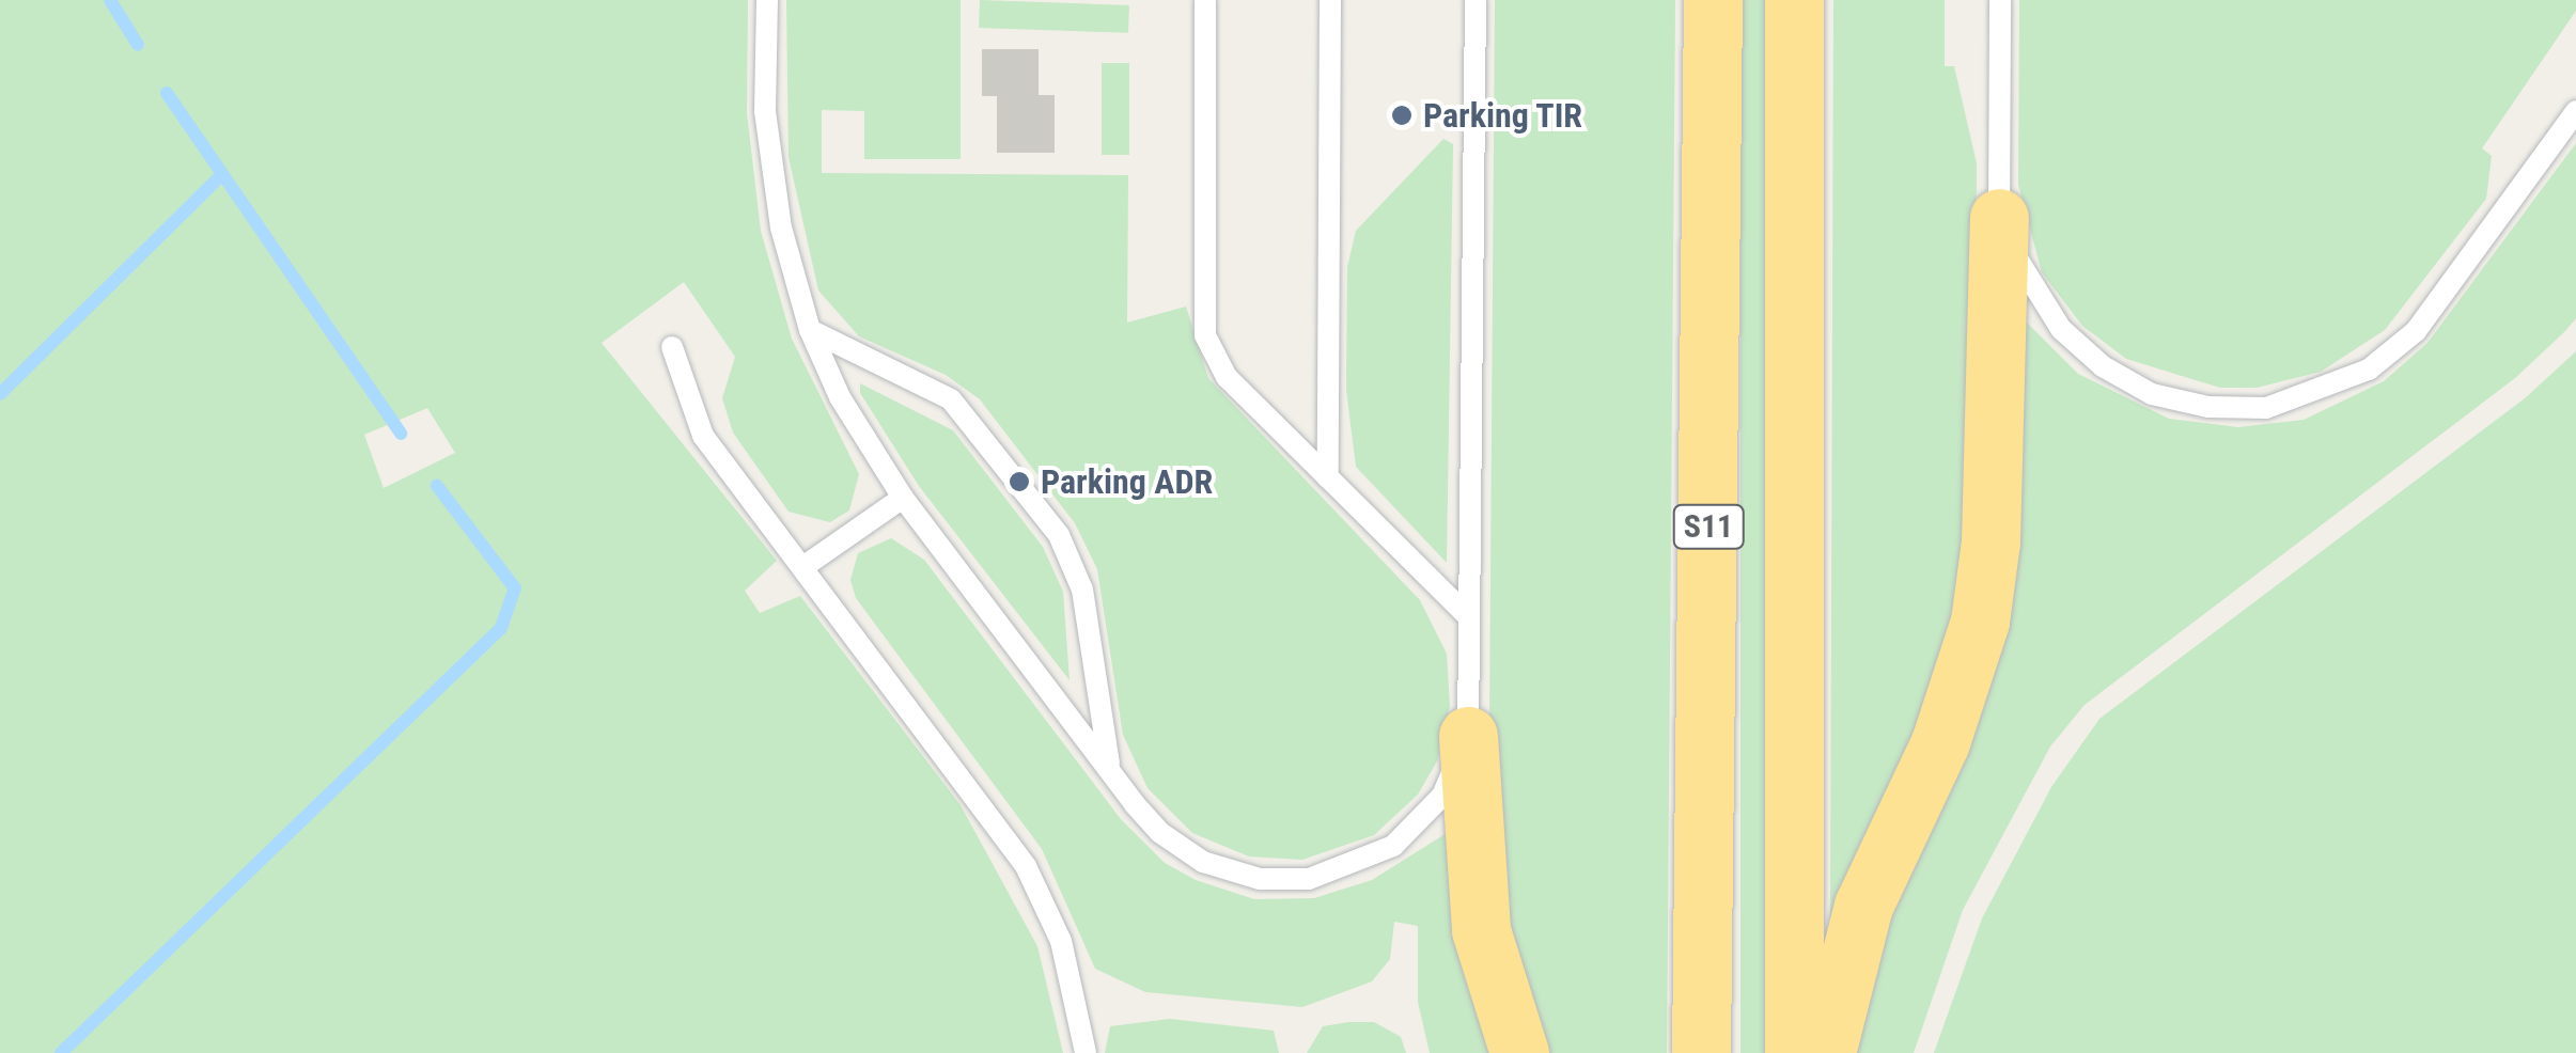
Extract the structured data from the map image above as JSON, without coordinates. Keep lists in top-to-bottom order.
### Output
{
  "streets": {
    "highway": ["S11"]
  },
  "places": ["Parking TIR", "Parking ADR"]
}
